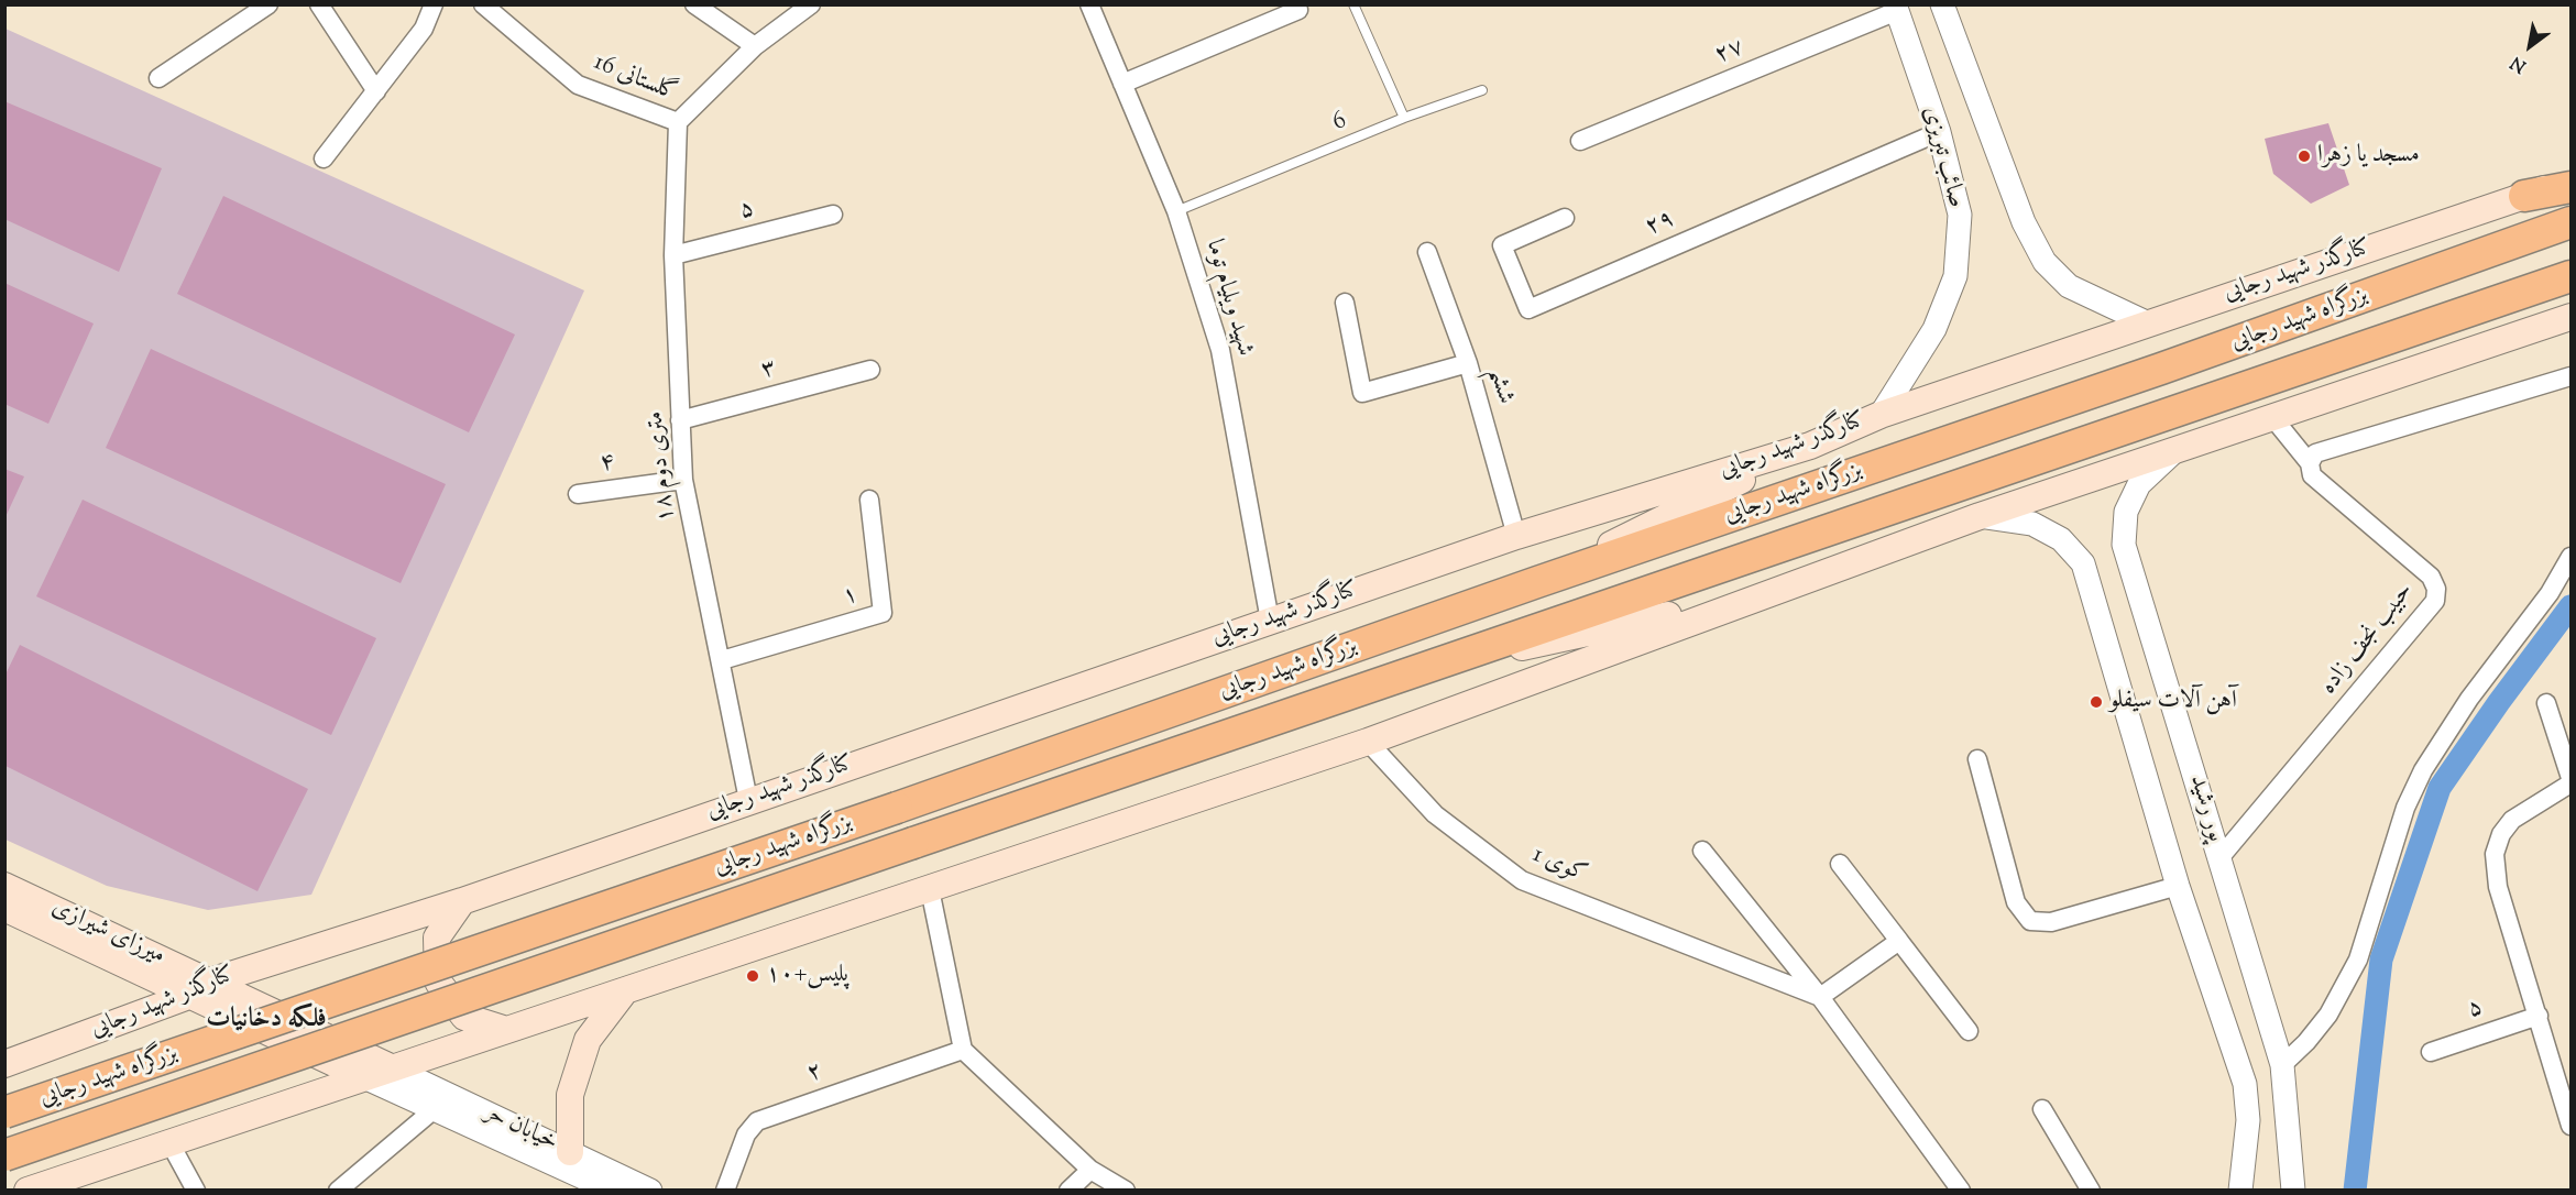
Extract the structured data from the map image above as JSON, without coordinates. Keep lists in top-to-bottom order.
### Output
{
  "streets": {
    "highway": ["بزرگراه شهید رجایی"],
    "main road": ["کنارگذر شهید رجایی", "میرزای شیرازی"],
    "street": [
      "۲۷",
      "گلستانی 16",
      "صائب تبریزی",
      "۵",
      "۲۹",
      "شهید ویلیام توما",
      "۳",
      "ششم",
      "۴",
      "۱۸ متری دوم",
      "۱",
      "حبیب نجف زاده",
      "پور رشید",
      "کوی 1",
      "۲",
      "خیابان حر"
    ],
    "lane": ["6"]
  },
  "crossings": [
    ["۲۷", "صائب تبریزی"],
    ["گلستانی 16", "۱۸ متری دوم"],
    ["6", "شهید ویلیام توما"],
    ["صائب تبریزی", "۲۹"],
    ["صائب تبریزی", "کنارگذر شهید رجایی"],
    ["۵", "۱۸ متری دوم"],
    ["کنارگذر شهید رجایی", "شهید ویلیام توما"],
    ["کنارگذر شهید رجایی", "ششم"],
    ["کنارگذر شهید رجایی", "۱۸ متری دوم"],
    ["کنارگذر شهید رجایی", "میرزای شیرازی"],
    ["۳", "۱۸ متری دوم"],
    ["۴", "۱۸ متری دوم"],
    ["۱۸ متری دوم", "۱"],
    ["حبیب نجف زاده", "پور رشید"],
    ["میرزای شیرازی", "خیابان حر"]
  ],
  "districts": ["فلکه دخانیات"],
  "places": ["مسجد یا زهرا", "آهن آلات سیفلو", "پلیس+١٠"],
  "north": "bottom left"
}
